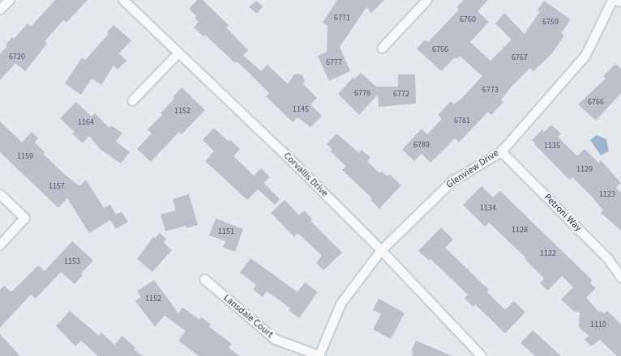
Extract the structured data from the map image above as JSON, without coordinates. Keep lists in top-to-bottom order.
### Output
{
  "streets": {
    "street": [
      "Glenview Drive",
      "Corvallis Drive",
      "Petroni Way",
      "Lansdale Court"
    ]
  },
  "crossings": [
    ["Glenview Drive", "Corvallis Drive"],
    ["Glenview Drive", "Petroni Way"],
    ["Glenview Drive", "Lansdale Court"]
  ],
  "house_numbers": [
    "6771",
    "6760",
    "6759",
    "6766",
    "6720",
    "6767",
    "6777",
    "6773",
    "6778",
    "6772",
    "6766",
    "1145",
    "1152",
    "6781",
    "1164",
    "6789",
    "1135",
    "1159",
    "1129",
    "1157",
    "1123",
    "1134",
    "1128",
    "1151",
    "1122",
    "1153",
    "1152",
    "1110"
  ]
}
